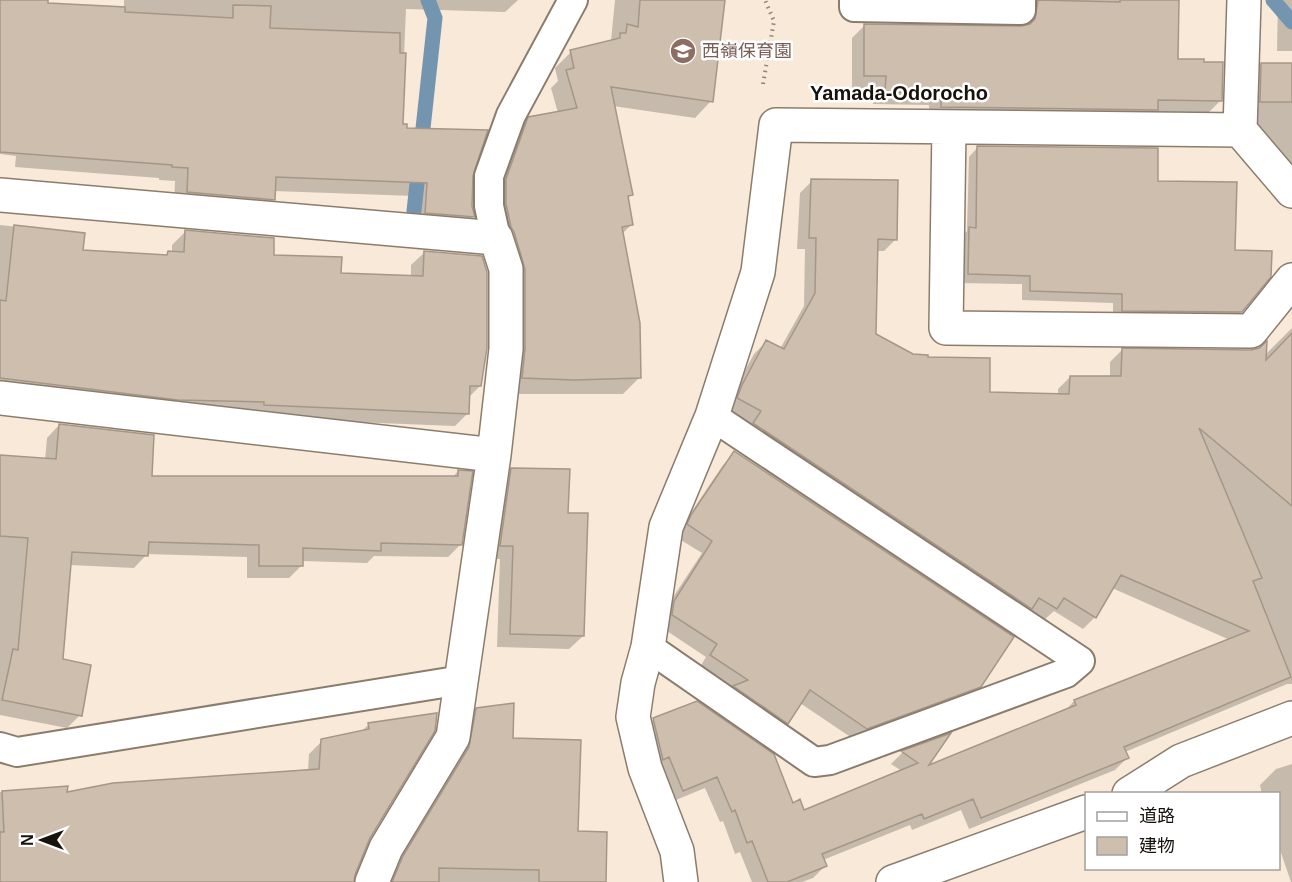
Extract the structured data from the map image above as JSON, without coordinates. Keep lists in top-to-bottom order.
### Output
{
  "districts": ["Yamada-Odorocho"],
  "places": {
    "school or university": ["西嶺保育園"]
  },
  "legend": ["道路", "建物"],
  "north": "left"
}
